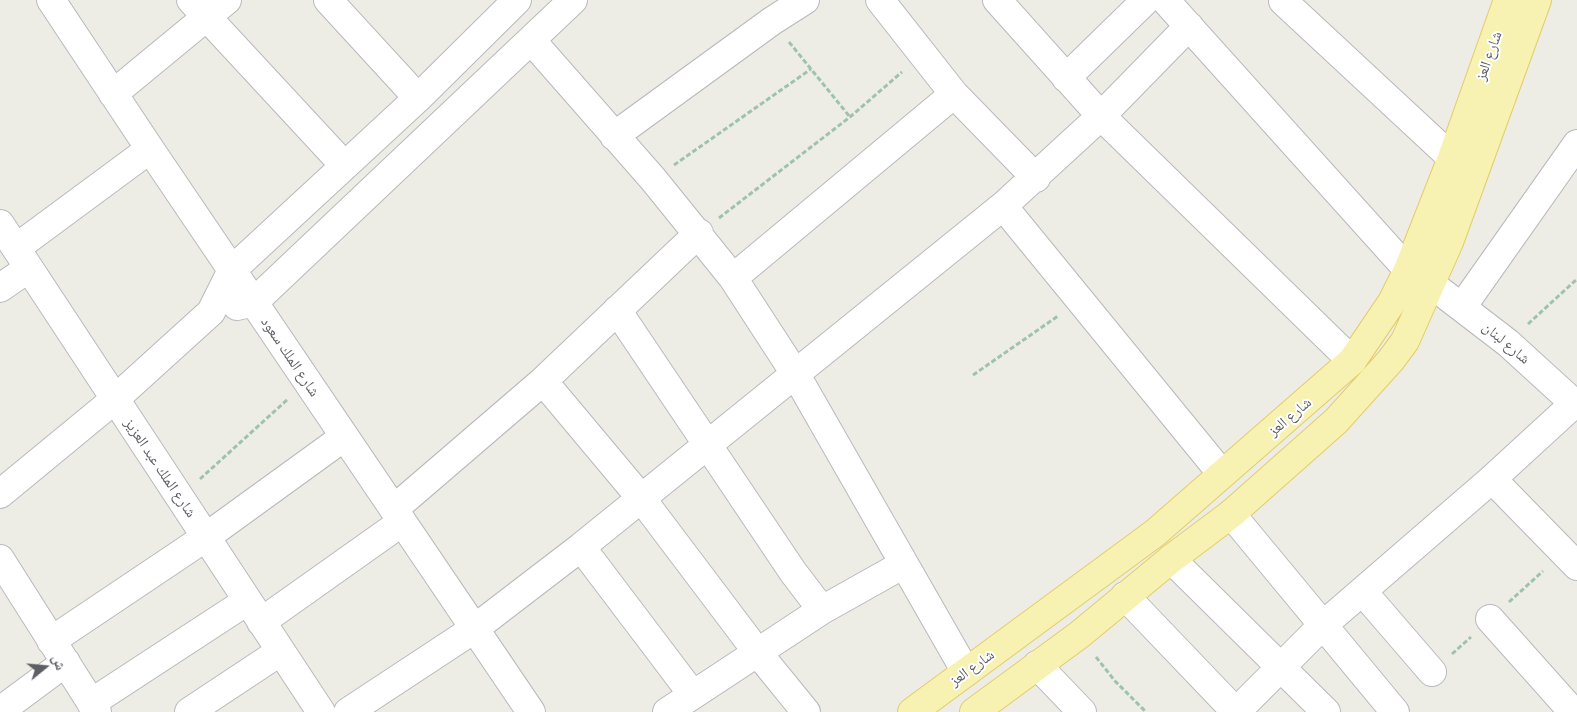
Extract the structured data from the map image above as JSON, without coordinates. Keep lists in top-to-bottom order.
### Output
{
  "streets": {
    "main road": ["شارع العز"],
    "street": ["شارع لبنان", "شارع الملك سعود", "شارع الملك عبد العزيز"]
  },
  "crossings": [
    ["شارع العز", "شارع لبنان"]
  ],
  "north": "right"
}
